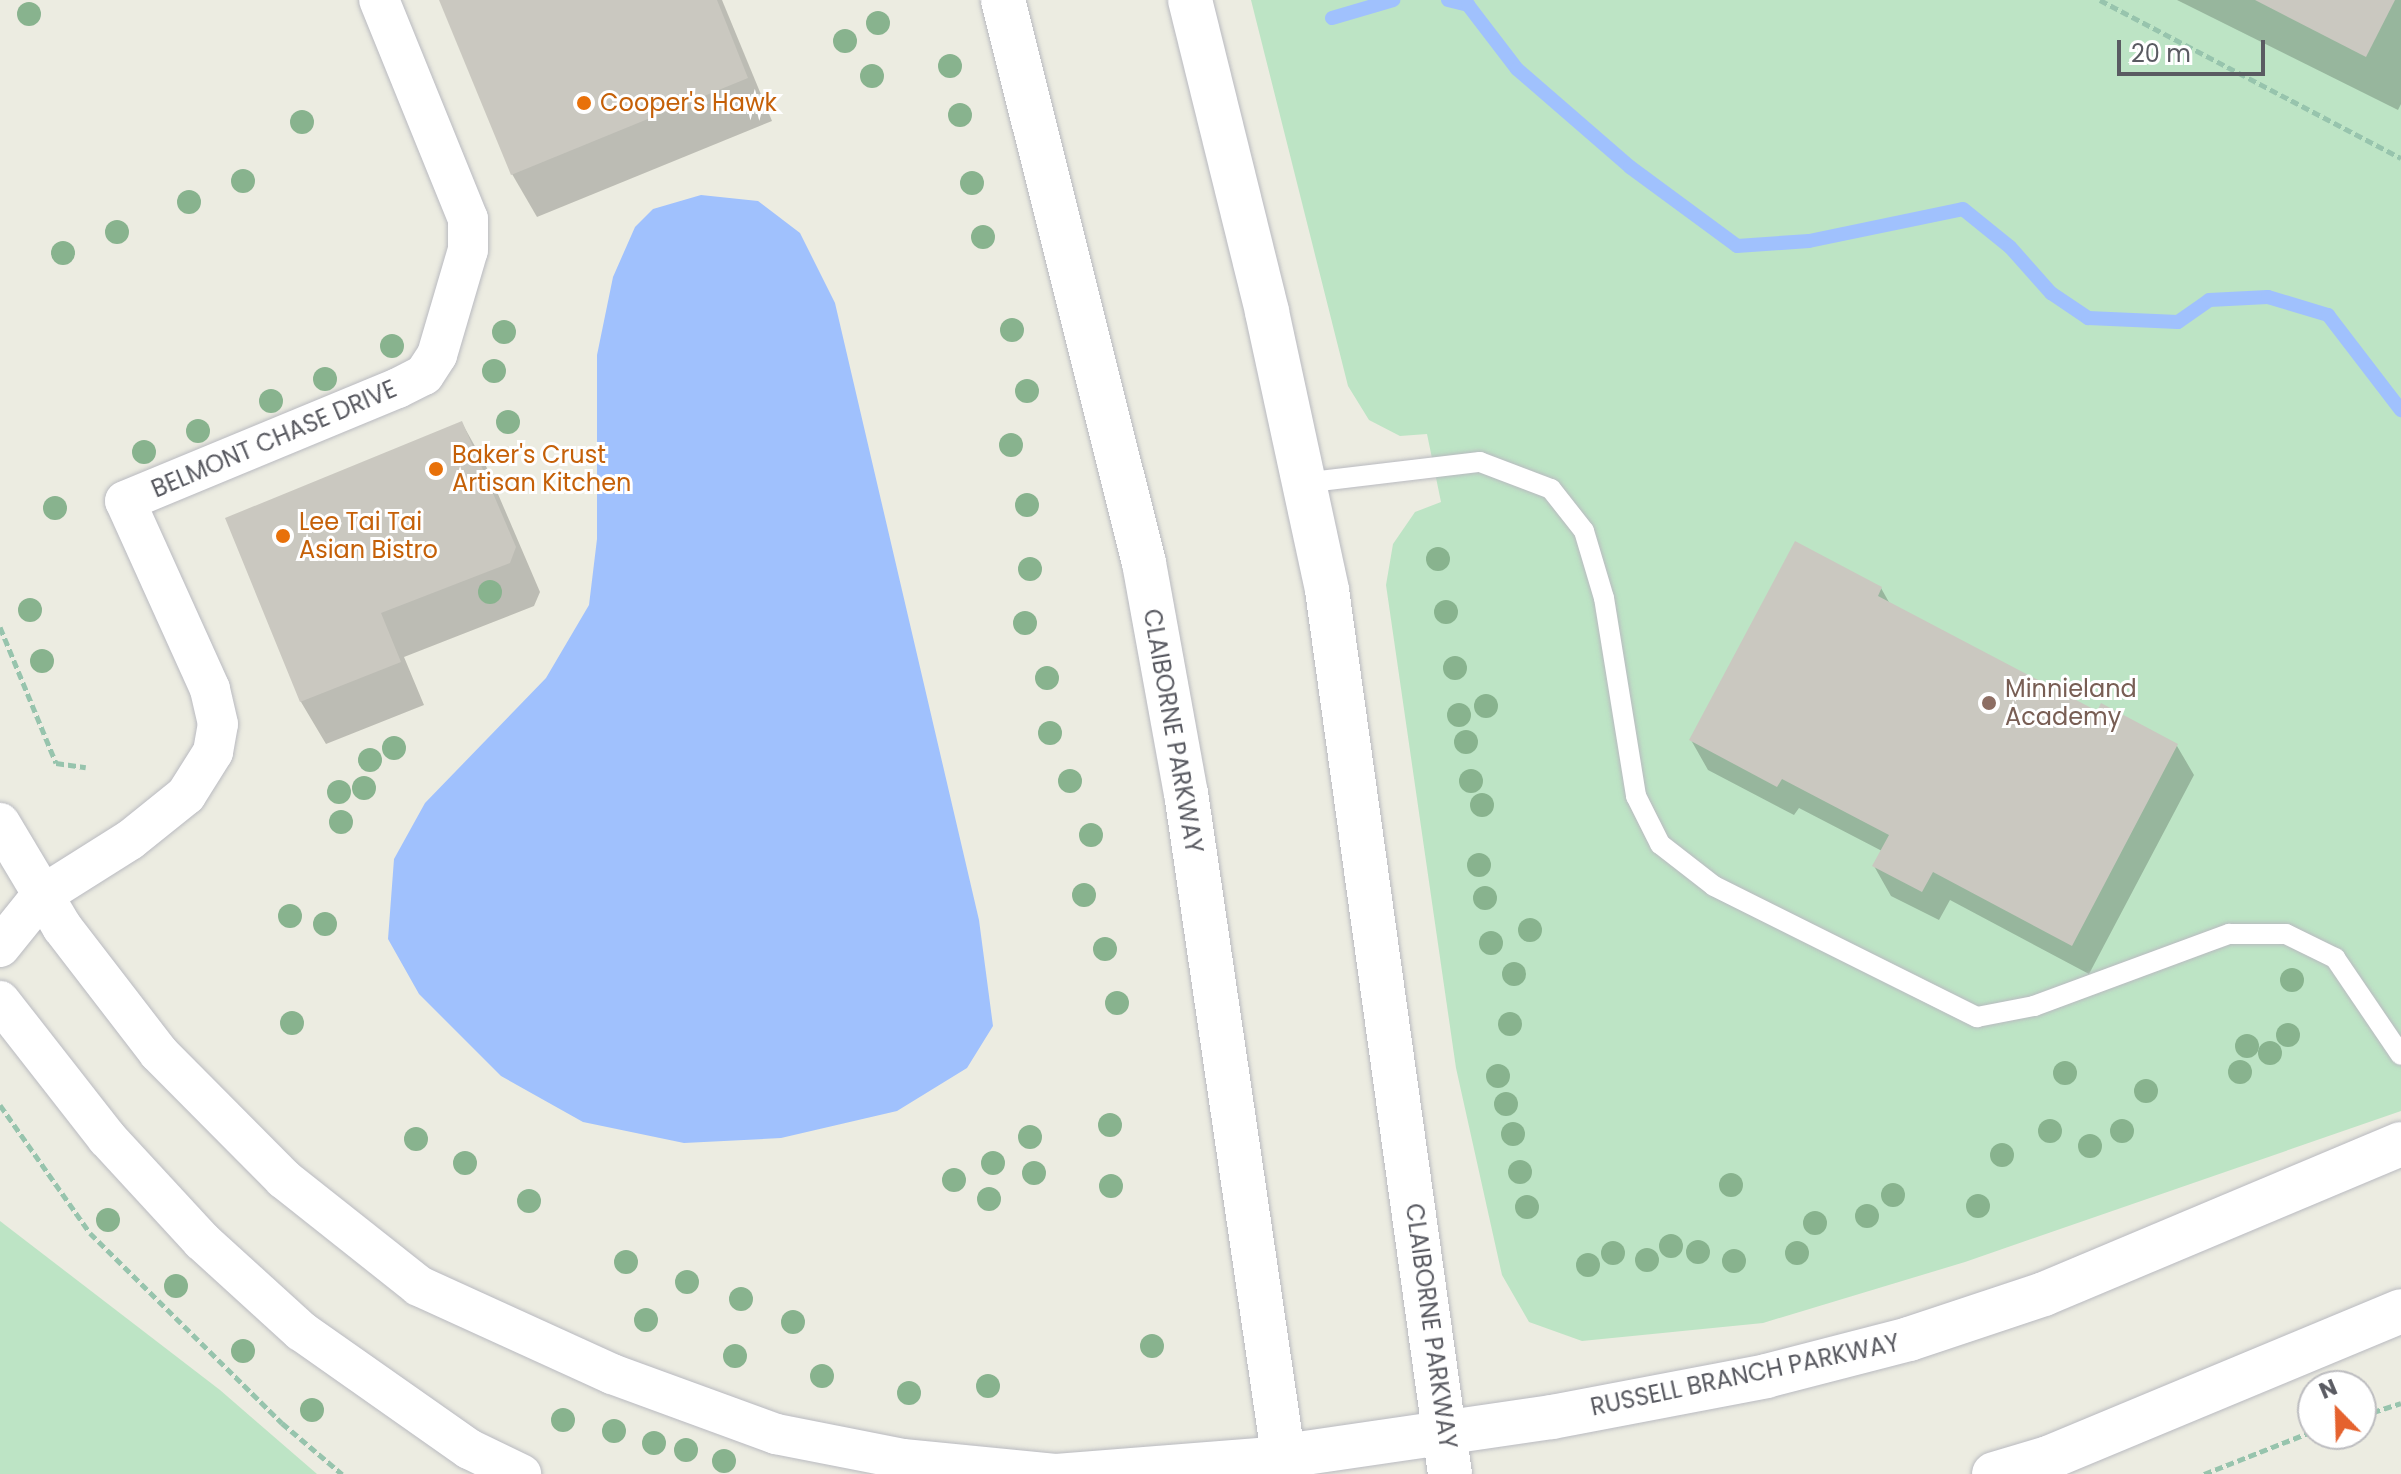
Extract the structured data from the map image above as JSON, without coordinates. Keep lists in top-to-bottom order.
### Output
{
  "streets": {
    "main road": ["CLAIBORNE PARKWAY", "RUSSELL BRANCH PARKWAY"],
    "street": ["BELMONT CHASE DRIVE"]
  },
  "crossings": [
    ["BELMONT CHASE DRIVE", "RUSSELL BRANCH PARKWAY"],
    ["CLAIBORNE PARKWAY", "RUSSELL BRANCH PARKWAY"]
  ],
  "places": [
    "Cooper's Hawk",
    "Baker's Crust Artisan Kitchen",
    "Lee Tai Tai Asian Bistro",
    "Minnieland Academy"
  ],
  "scale_bar": "20 m",
  "north": "top left"
}
